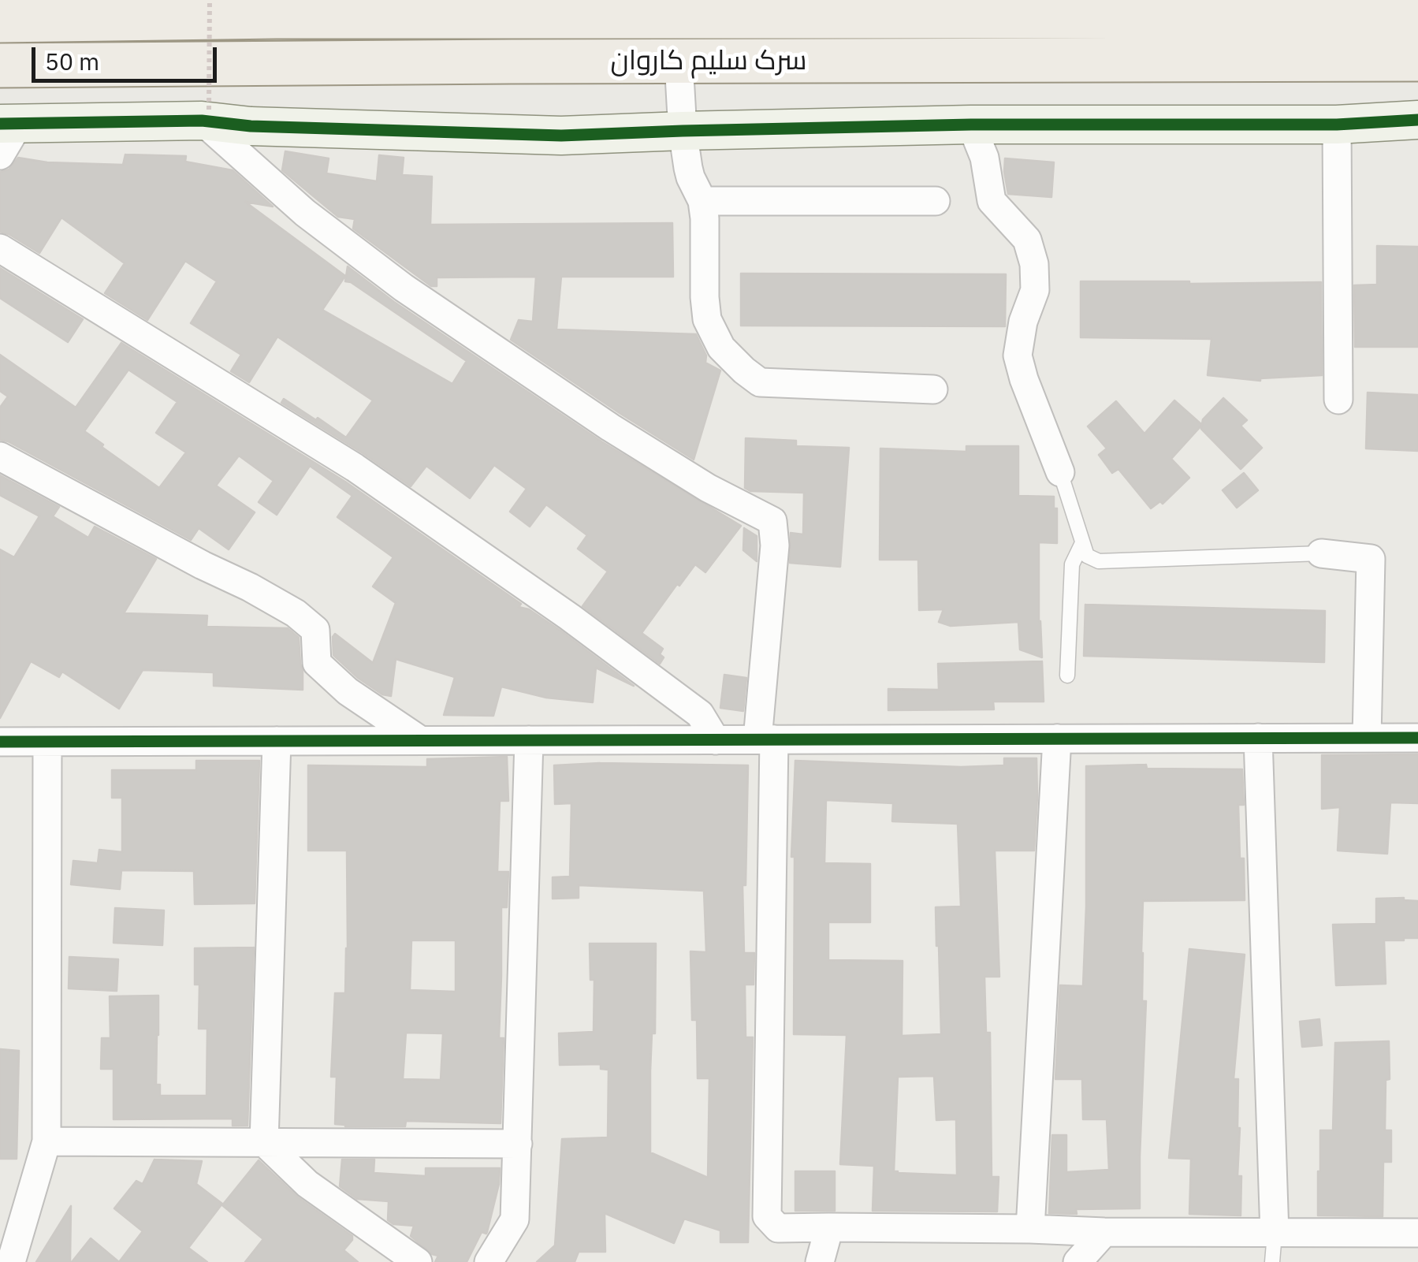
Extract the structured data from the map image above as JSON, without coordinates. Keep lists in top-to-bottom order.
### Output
{
  "streets": {
    "main road": ["سرک سلیم کاروان"]
  },
  "scale_bar": "50 m"
}
